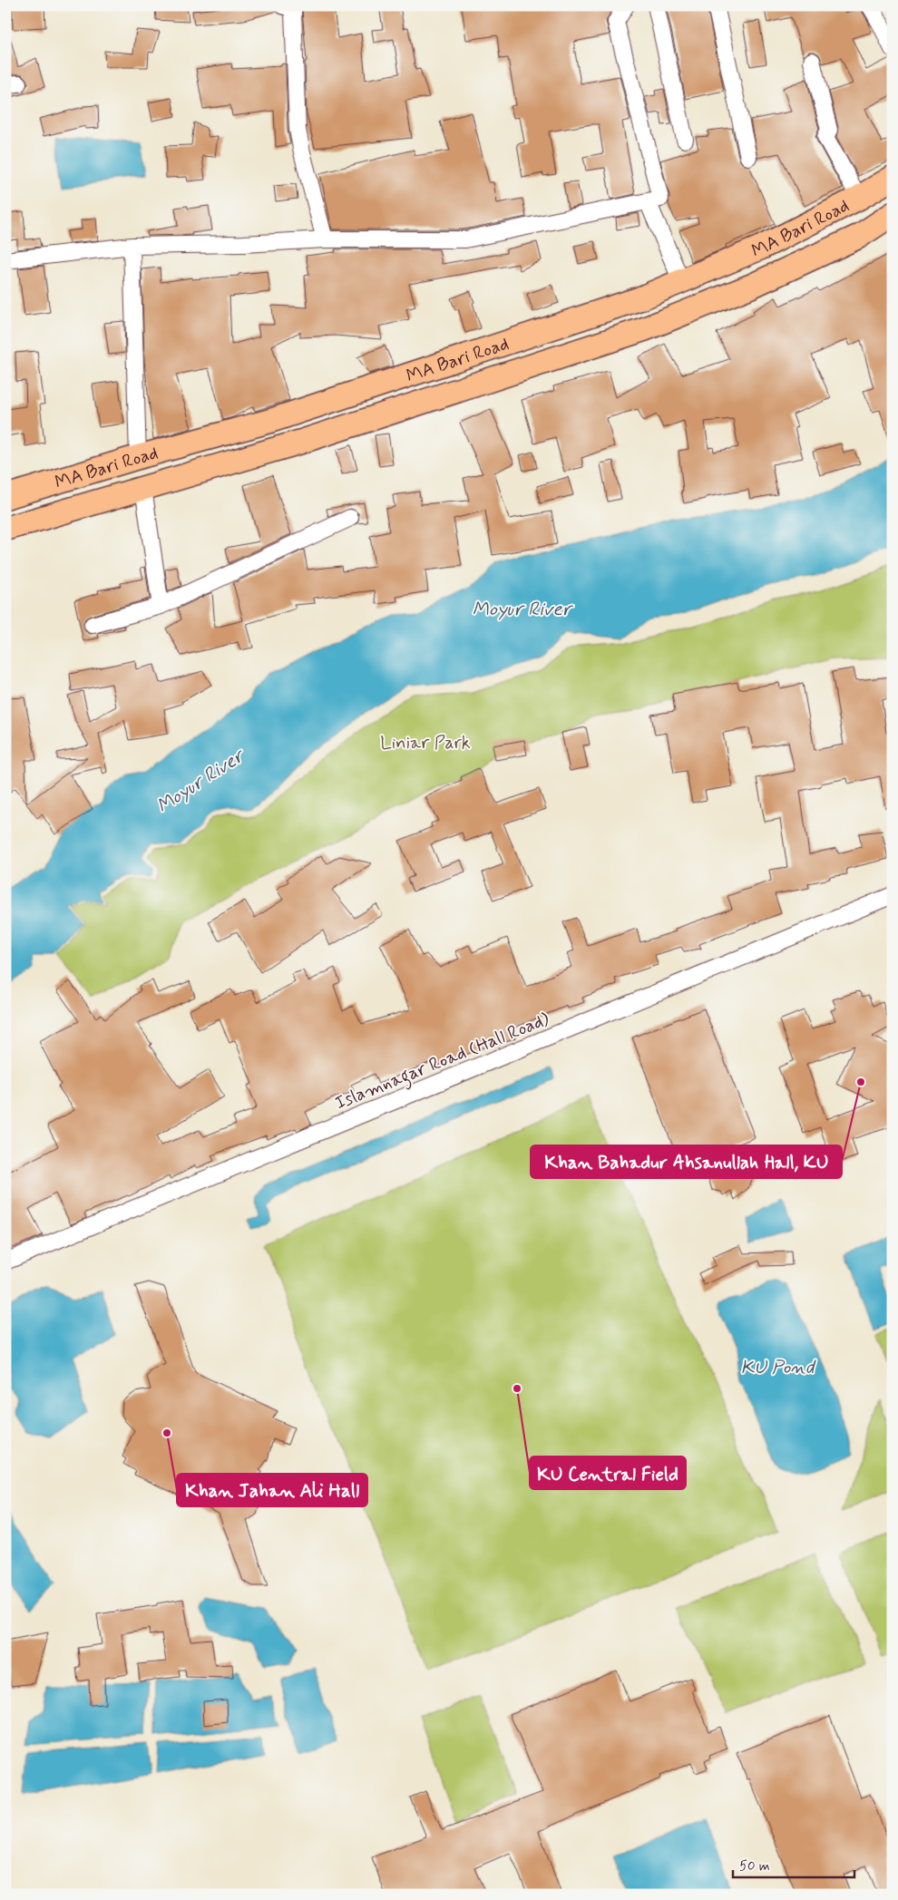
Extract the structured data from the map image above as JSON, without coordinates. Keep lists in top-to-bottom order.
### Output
{
  "streets": {
    "main road": ["MA Bari Road"],
    "street": ["Islamnagar Road (Hall Road)"]
  },
  "water": ["Moyur River", "KU Pond"],
  "parks": ["Liniar Park"],
  "places": ["Khan Bahadur Ahsanullah Hall, KU", "KU Central Field", "Khan Jahan Ali Hall"],
  "scale_bar": "50 m"
}
